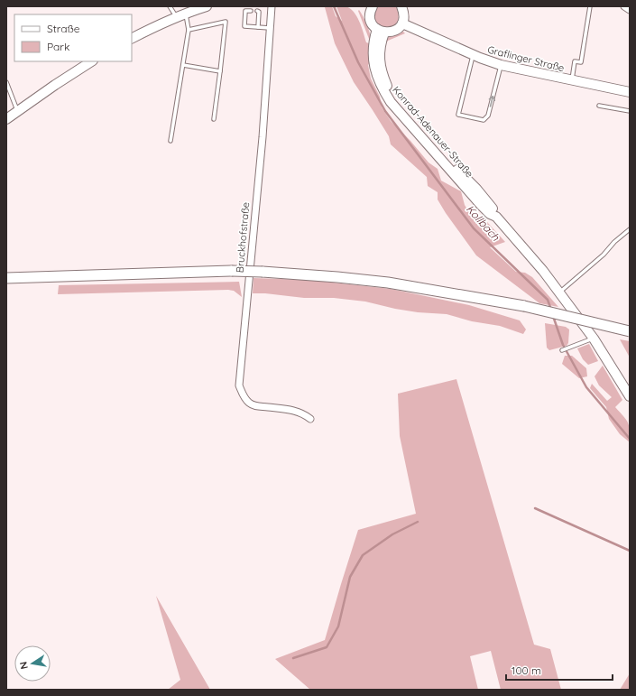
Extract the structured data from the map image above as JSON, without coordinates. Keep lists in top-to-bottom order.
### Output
{
  "streets": {
    "street": ["Graflinger Straße", "Konrad-Adenauer-Straße", "Bruckhofstraße"]
  },
  "water": ["Kollbach"],
  "legend": ["Straße", "Park"],
  "scale_bar": "100 m",
  "north": "left"
}
